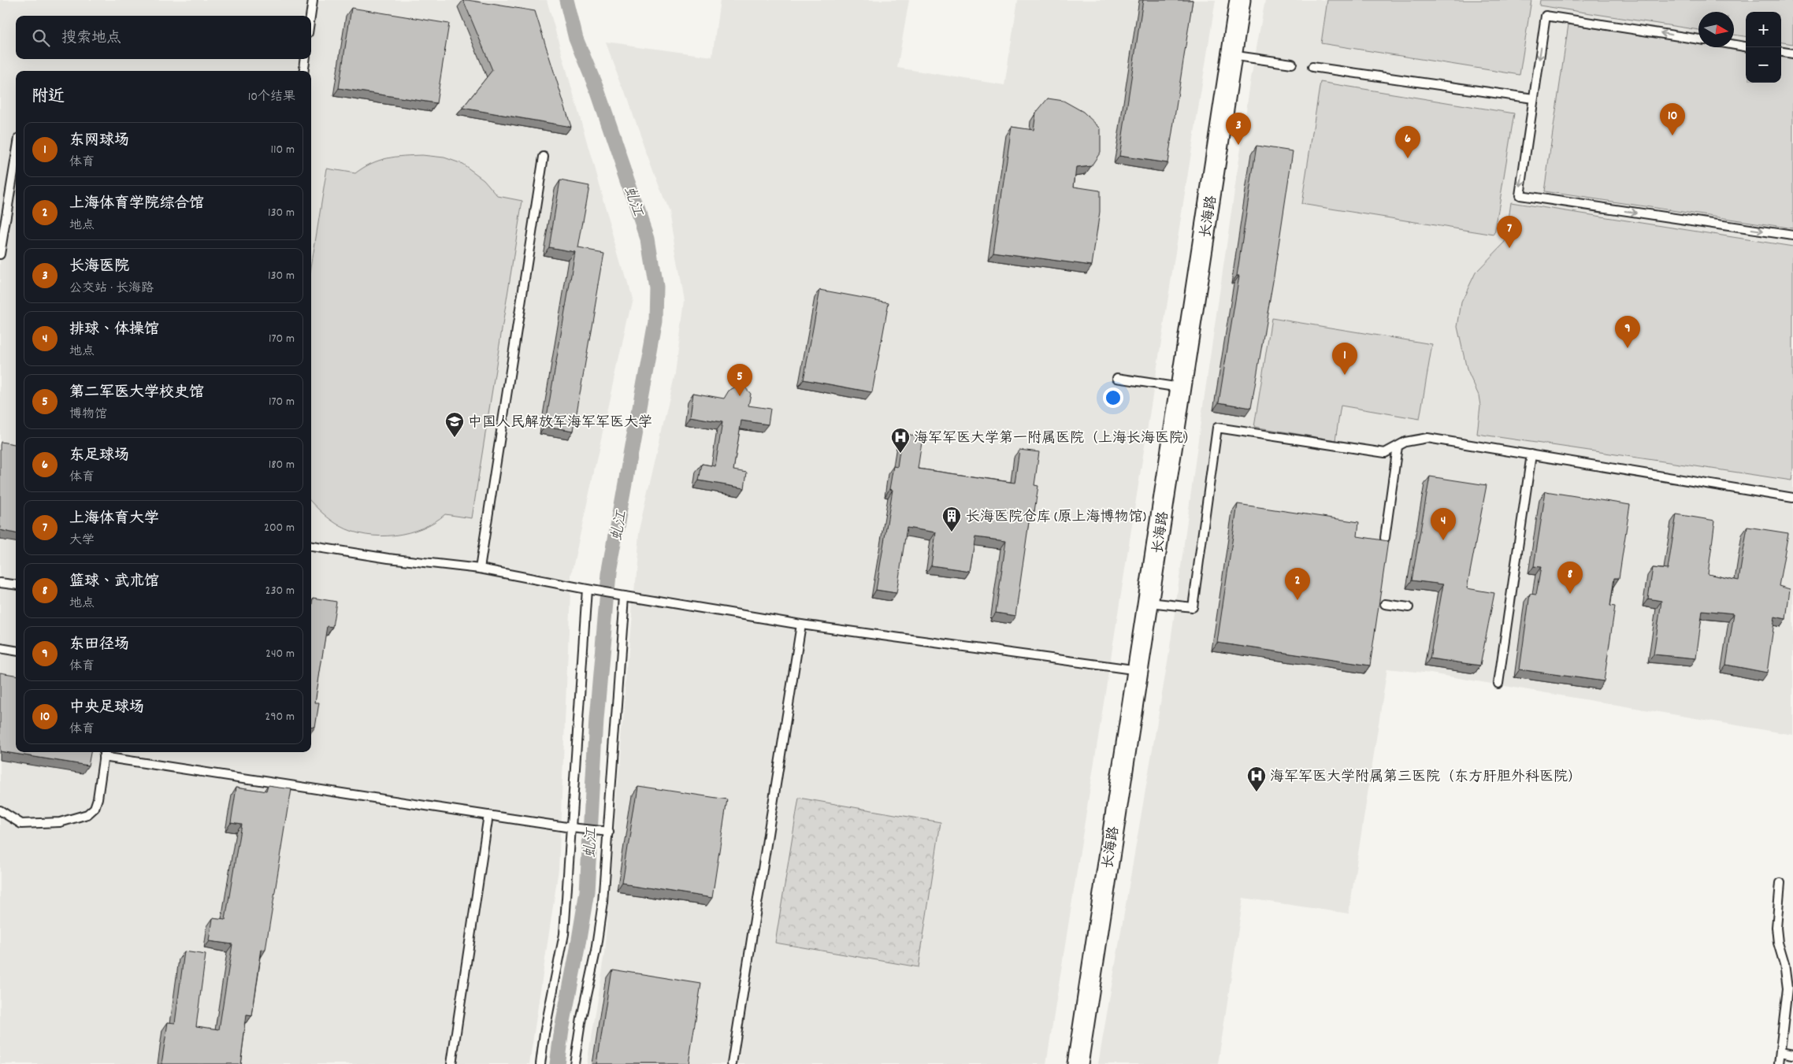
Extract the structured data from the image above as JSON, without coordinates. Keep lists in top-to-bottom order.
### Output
{
  "streets": {
    "street": ["长海路"]
  },
  "water": ["虬江"],
  "places": {
    "school or university": ["中国人民解放军海军军医大学"],
    "hospital": ["海军军医大学第一附属医院（上海长海医院）", "海军军医大学附属第三医院（东方肝胆外科医院）"],
    "building": ["长海医院仓库 (原上海博物馆)"]
  },
  "north": "right",
  "page": {
    "map_buttons": ["+", "−"],
    "search": "搜索地点",
    "heading": ["附近", "10个结果"],
    "pins": [
      "10",
      "3",
      "6",
      "7",
      "9",
      "1",
      "5",
      "4",
      "8",
      "2"
    ],
    "list": [
      {
        "mark": "1",
        "name": "东网球场",
        "note": "体育",
        "value": "110 m"
      },
      {
        "mark": "2",
        "name": "上海体育学院综合馆",
        "note": "地点",
        "value": "130 m"
      },
      {
        "mark": "3",
        "name": "长海医院",
        "note": "公交站 · 长海路",
        "value": "130 m"
      },
      {
        "mark": "4",
        "name": "排球、体操馆",
        "note": "地点",
        "value": "170 m"
      },
      {
        "mark": "5",
        "name": "第二军医大学校史馆",
        "note": "博物馆",
        "value": "170 m"
      },
      {
        "mark": "6",
        "name": "东足球场",
        "note": "体育",
        "value": "180 m"
      },
      {
        "mark": "7",
        "name": "上海体育大学",
        "note": "大学",
        "value": "200 m"
      },
      {
        "mark": "8",
        "name": "篮球、武术馆",
        "note": "地点",
        "value": "230 m"
      },
      {
        "mark": "9",
        "name": "东田径场",
        "note": "体育",
        "value": "240 m"
      },
      {
        "mark": "10",
        "name": "中央足球场",
        "note": "体育",
        "value": "290 m"
      }
    ]
  }
}
